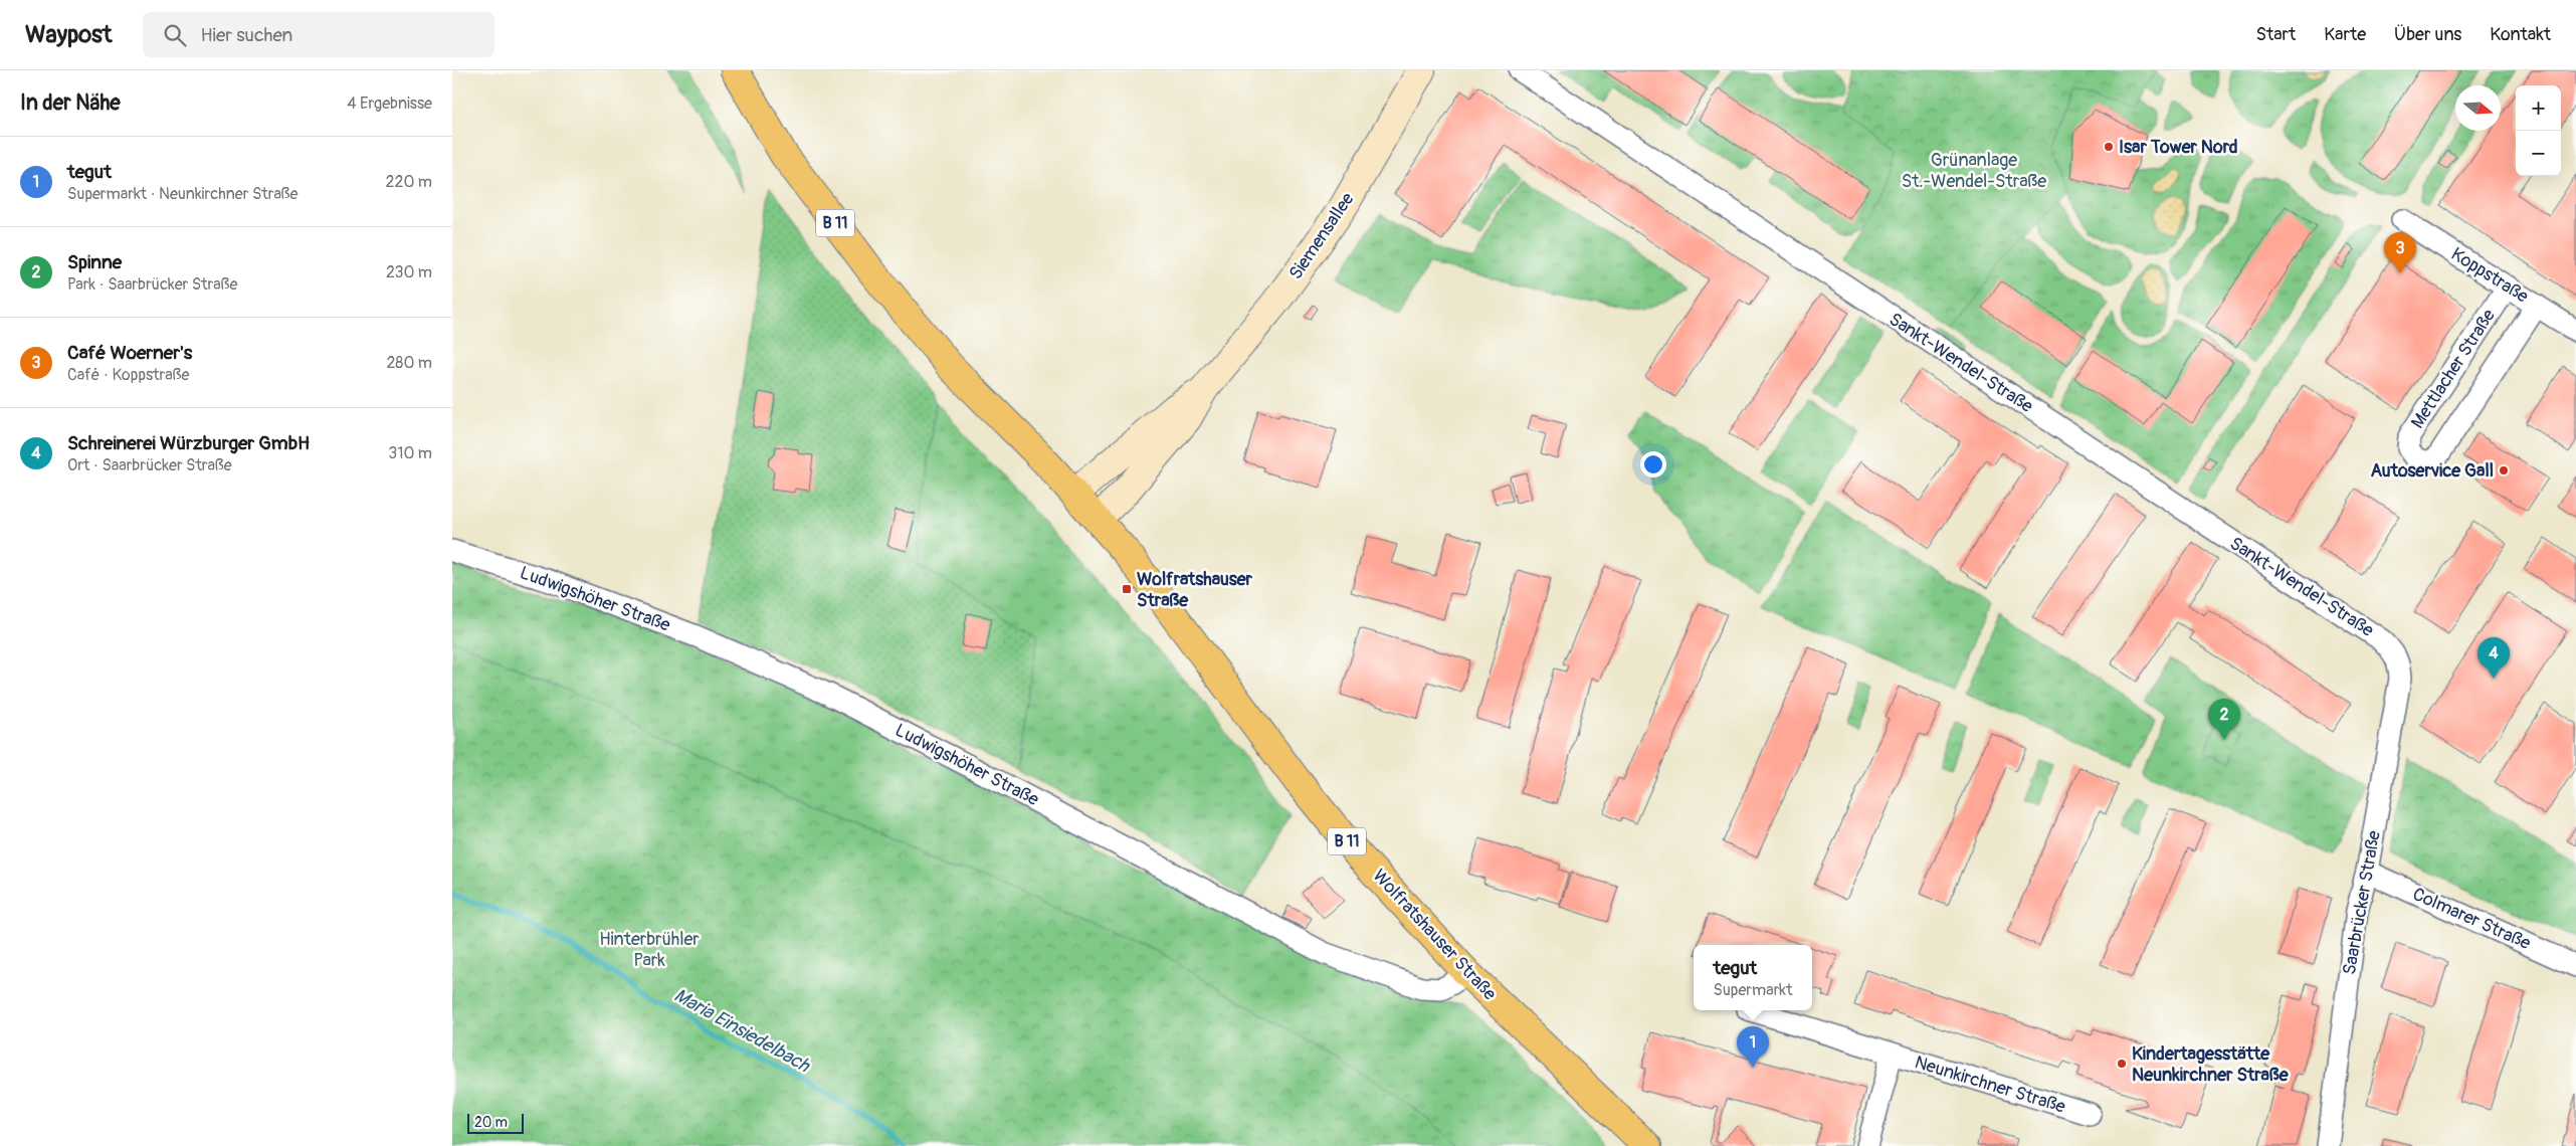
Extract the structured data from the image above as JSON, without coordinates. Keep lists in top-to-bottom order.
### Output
{
  "streets": {
    "main road": ["B 11", "Siemensallee", "Wolfratshauser Straße"],
    "street": [
      "Koppstraße",
      "Sankt-Wendel-Straße",
      "Mettlacher Straße",
      "Ludwigshöher Straße",
      "Saarbrücker Straße",
      "Colmarer Straße",
      "Neunkirchner Straße"
    ]
  },
  "crossings": [
    ["Siemensallee", "Wolfratshauser Straße"],
    ["Koppstraße", "Mettlacher Straße"],
    ["Sankt-Wendel-Straße", "Saarbrücker Straße"],
    ["Ludwigshöher Straße", "Wolfratshauser Straße"],
    ["Saarbrücker Straße", "Colmarer Straße"]
  ],
  "water": ["Maria Einsiedelbach"],
  "parks": ["Grünanlage St.-Wendel-Straße", "Hinterbrühler Park"],
  "places": {
    "other": ["Isar Tower Nord", "Autoservice Gall", "Kindertagesstätte Neunkirchner Straße"],
    "transit": ["Wolfratshauser Straße"]
  },
  "scale_bar": "20 m",
  "north": "right",
  "page": {
    "header": "Waypost",
    "search": "Hier suchen",
    "nav": [
      "Start",
      "Karte",
      "Über uns",
      "Kontakt"
    ],
    "heading": ["In der Nähe", "4 Ergebnisse"],
    "map_buttons": ["+", "−"],
    "list": [
      {
        "mark": "1",
        "name": "tegut",
        "note": "Supermarkt · Neunkirchner Straße",
        "value": "220 m"
      },
      {
        "mark": "2",
        "name": "Spinne",
        "note": "Park · Saarbrücker Straße",
        "value": "230 m"
      },
      {
        "mark": "3",
        "name": "Café Woerner's",
        "note": "Café · Koppstraße",
        "value": "280 m"
      },
      {
        "mark": "4",
        "name": "Schreinerei Würzburger GmbH",
        "note": "Ort · Saarbrücker Straße",
        "value": "310 m"
      }
    ],
    "pins": [
      "3",
      "4",
      "2",
      "1"
    ],
    "popup": ["tegut", "Supermarkt"],
    "scale": "20 m"
  }
}
